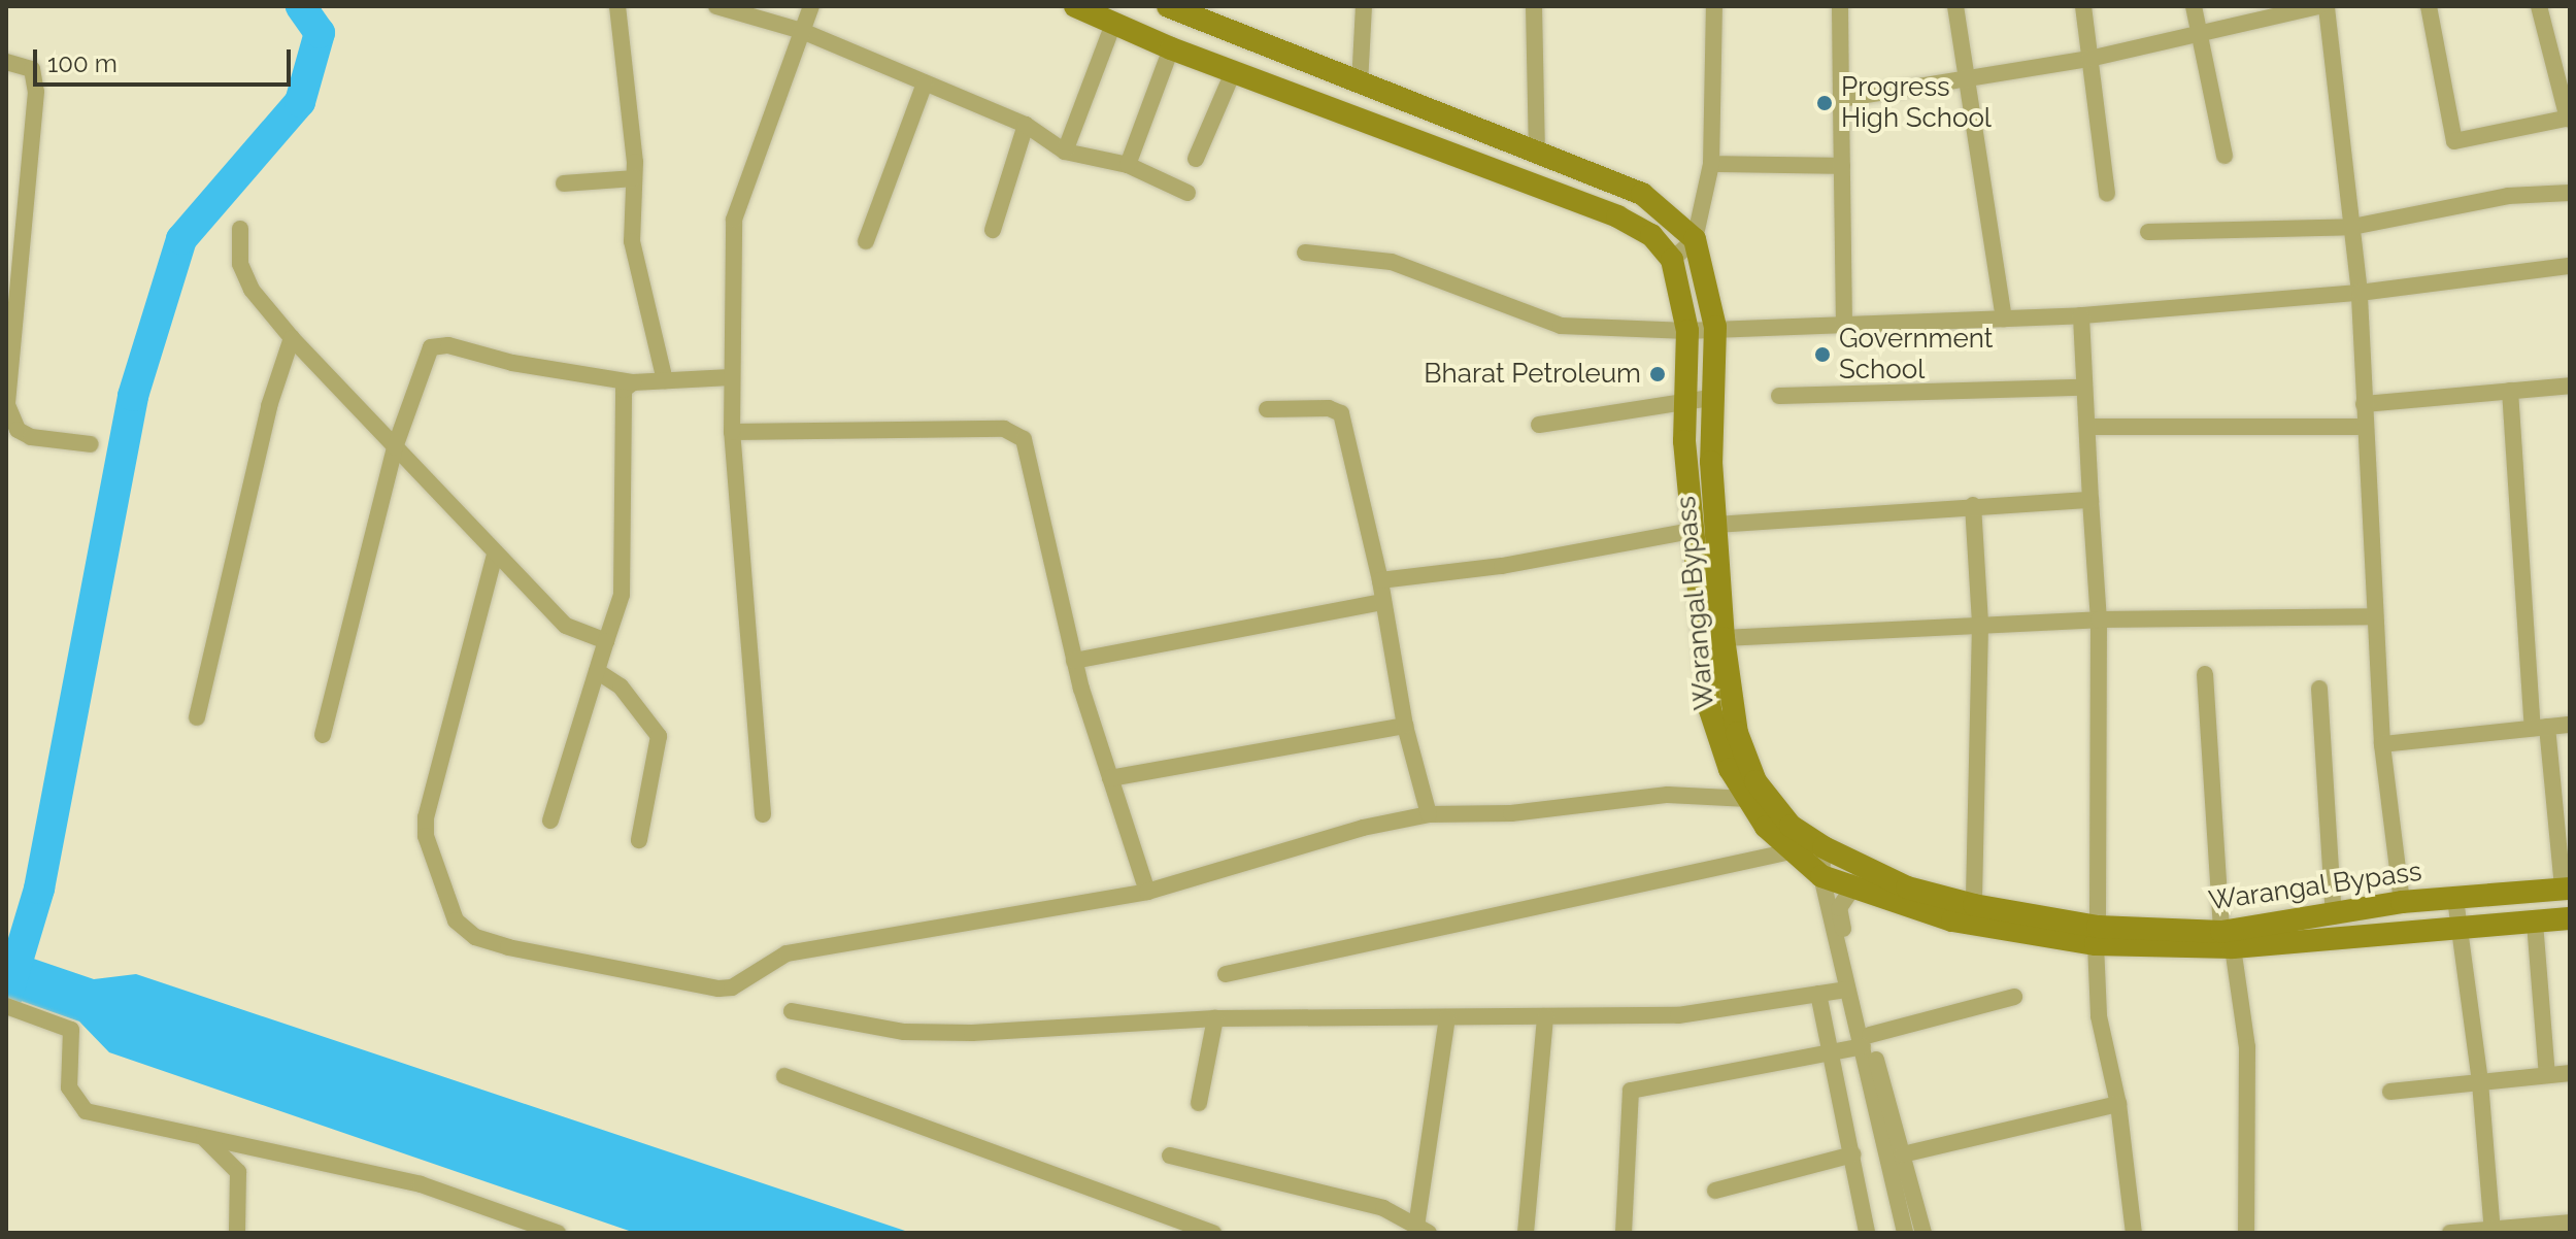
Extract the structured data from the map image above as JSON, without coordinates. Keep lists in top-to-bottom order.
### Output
{
  "streets": {
    "main road": ["Warangal Bypass"]
  },
  "places": ["Progress High School", "Government School", "Bharat Petroleum"],
  "scale_bar": "100 m"
}
